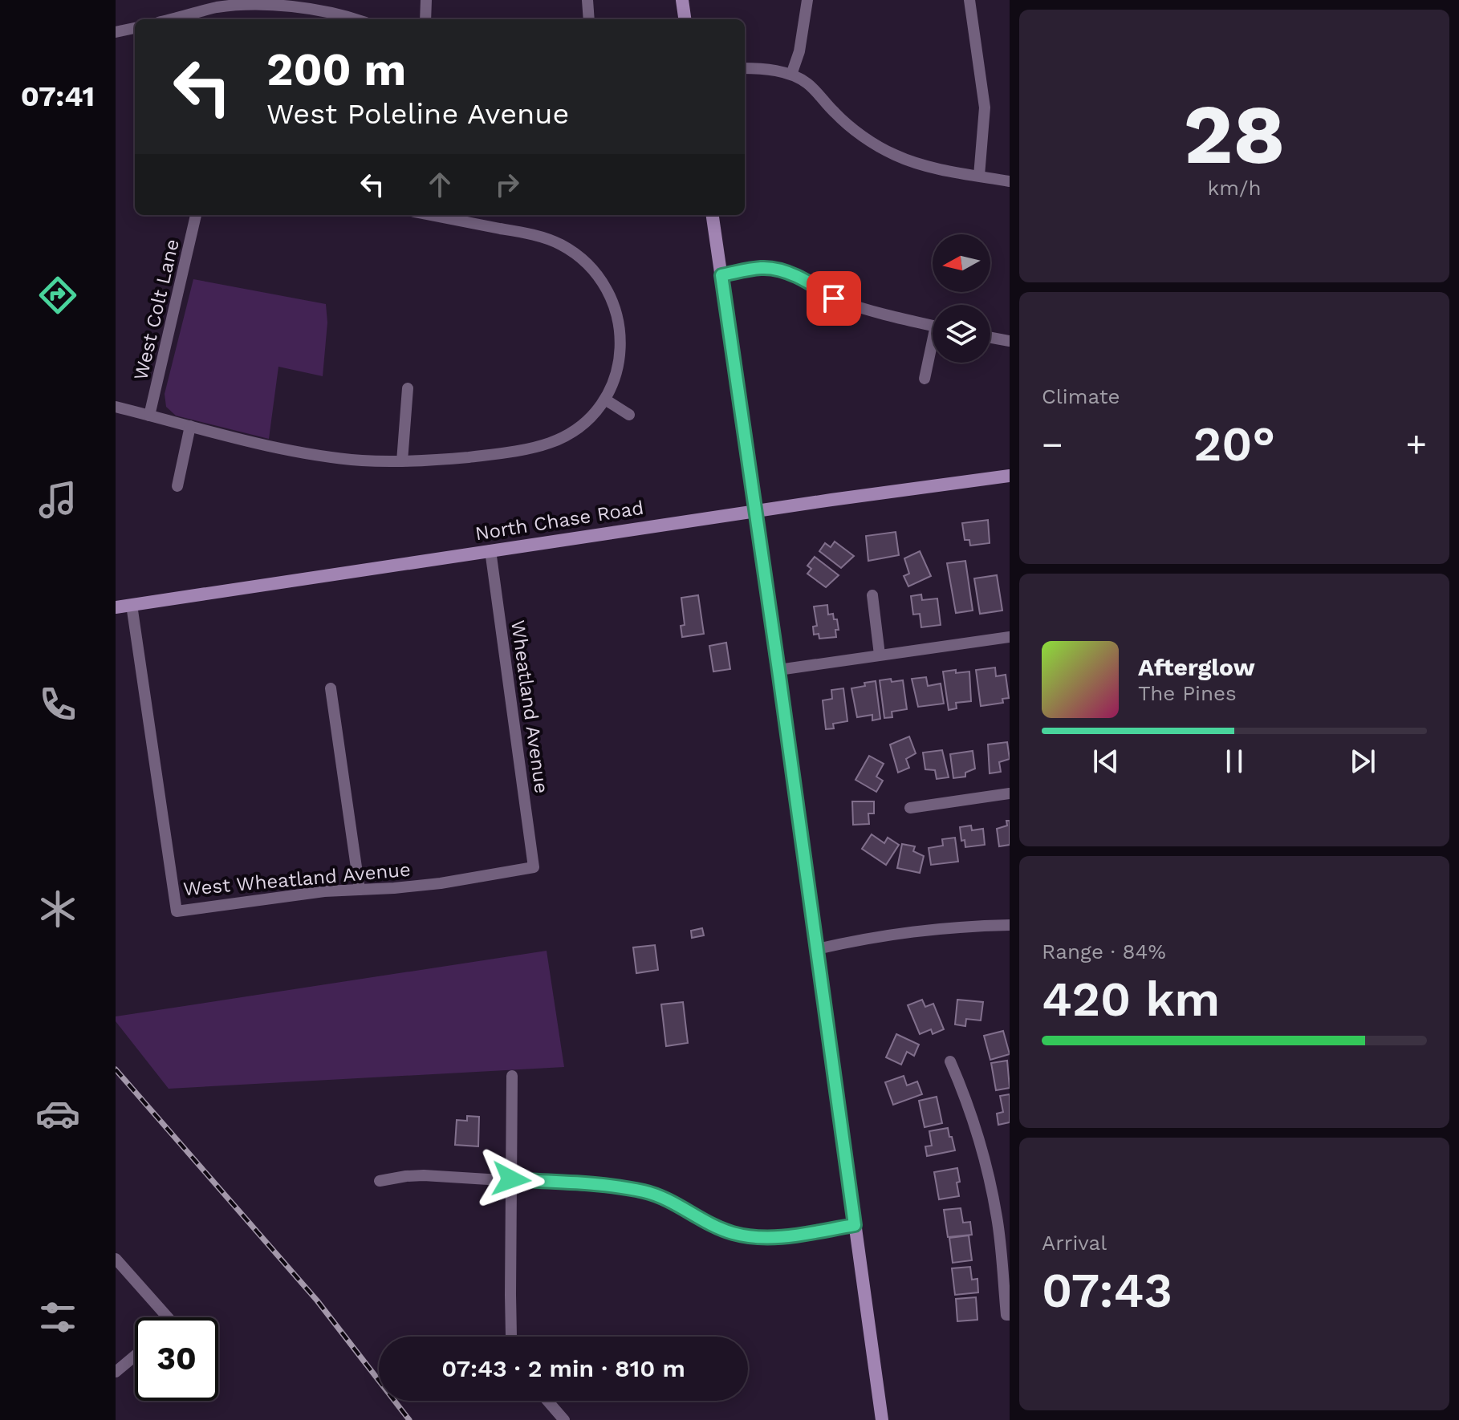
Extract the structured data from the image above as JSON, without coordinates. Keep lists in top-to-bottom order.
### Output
{
  "streets": {
    "street": [
      "West Colt Lane",
      "North Chase Road",
      "Wheatland Avenue",
      "West Wheatland Avenue"
    ]
  },
  "crossings": [
    ["North Chase Road", "Wheatland Avenue"],
    ["North Chase Road", "West Wheatland Avenue"],
    ["Wheatland Avenue", "West Wheatland Avenue"]
  ],
  "north": "left",
  "page": {
    "tabs": "07:41",
    "tile": [
      ["28", "km/h"],
      "Climate",
      ["Range · 84%", "420 km"],
      ["Arrival", "07:43"]
    ],
    "turn": ["200 m", "West Poleline Avenue"],
    "heat": ["−", "20°", "+"],
    "song": ["Afterglow", "The Pines"],
    "limit": "30",
    "trip": "07:43 · 2 min · 810 m"
  }
}
